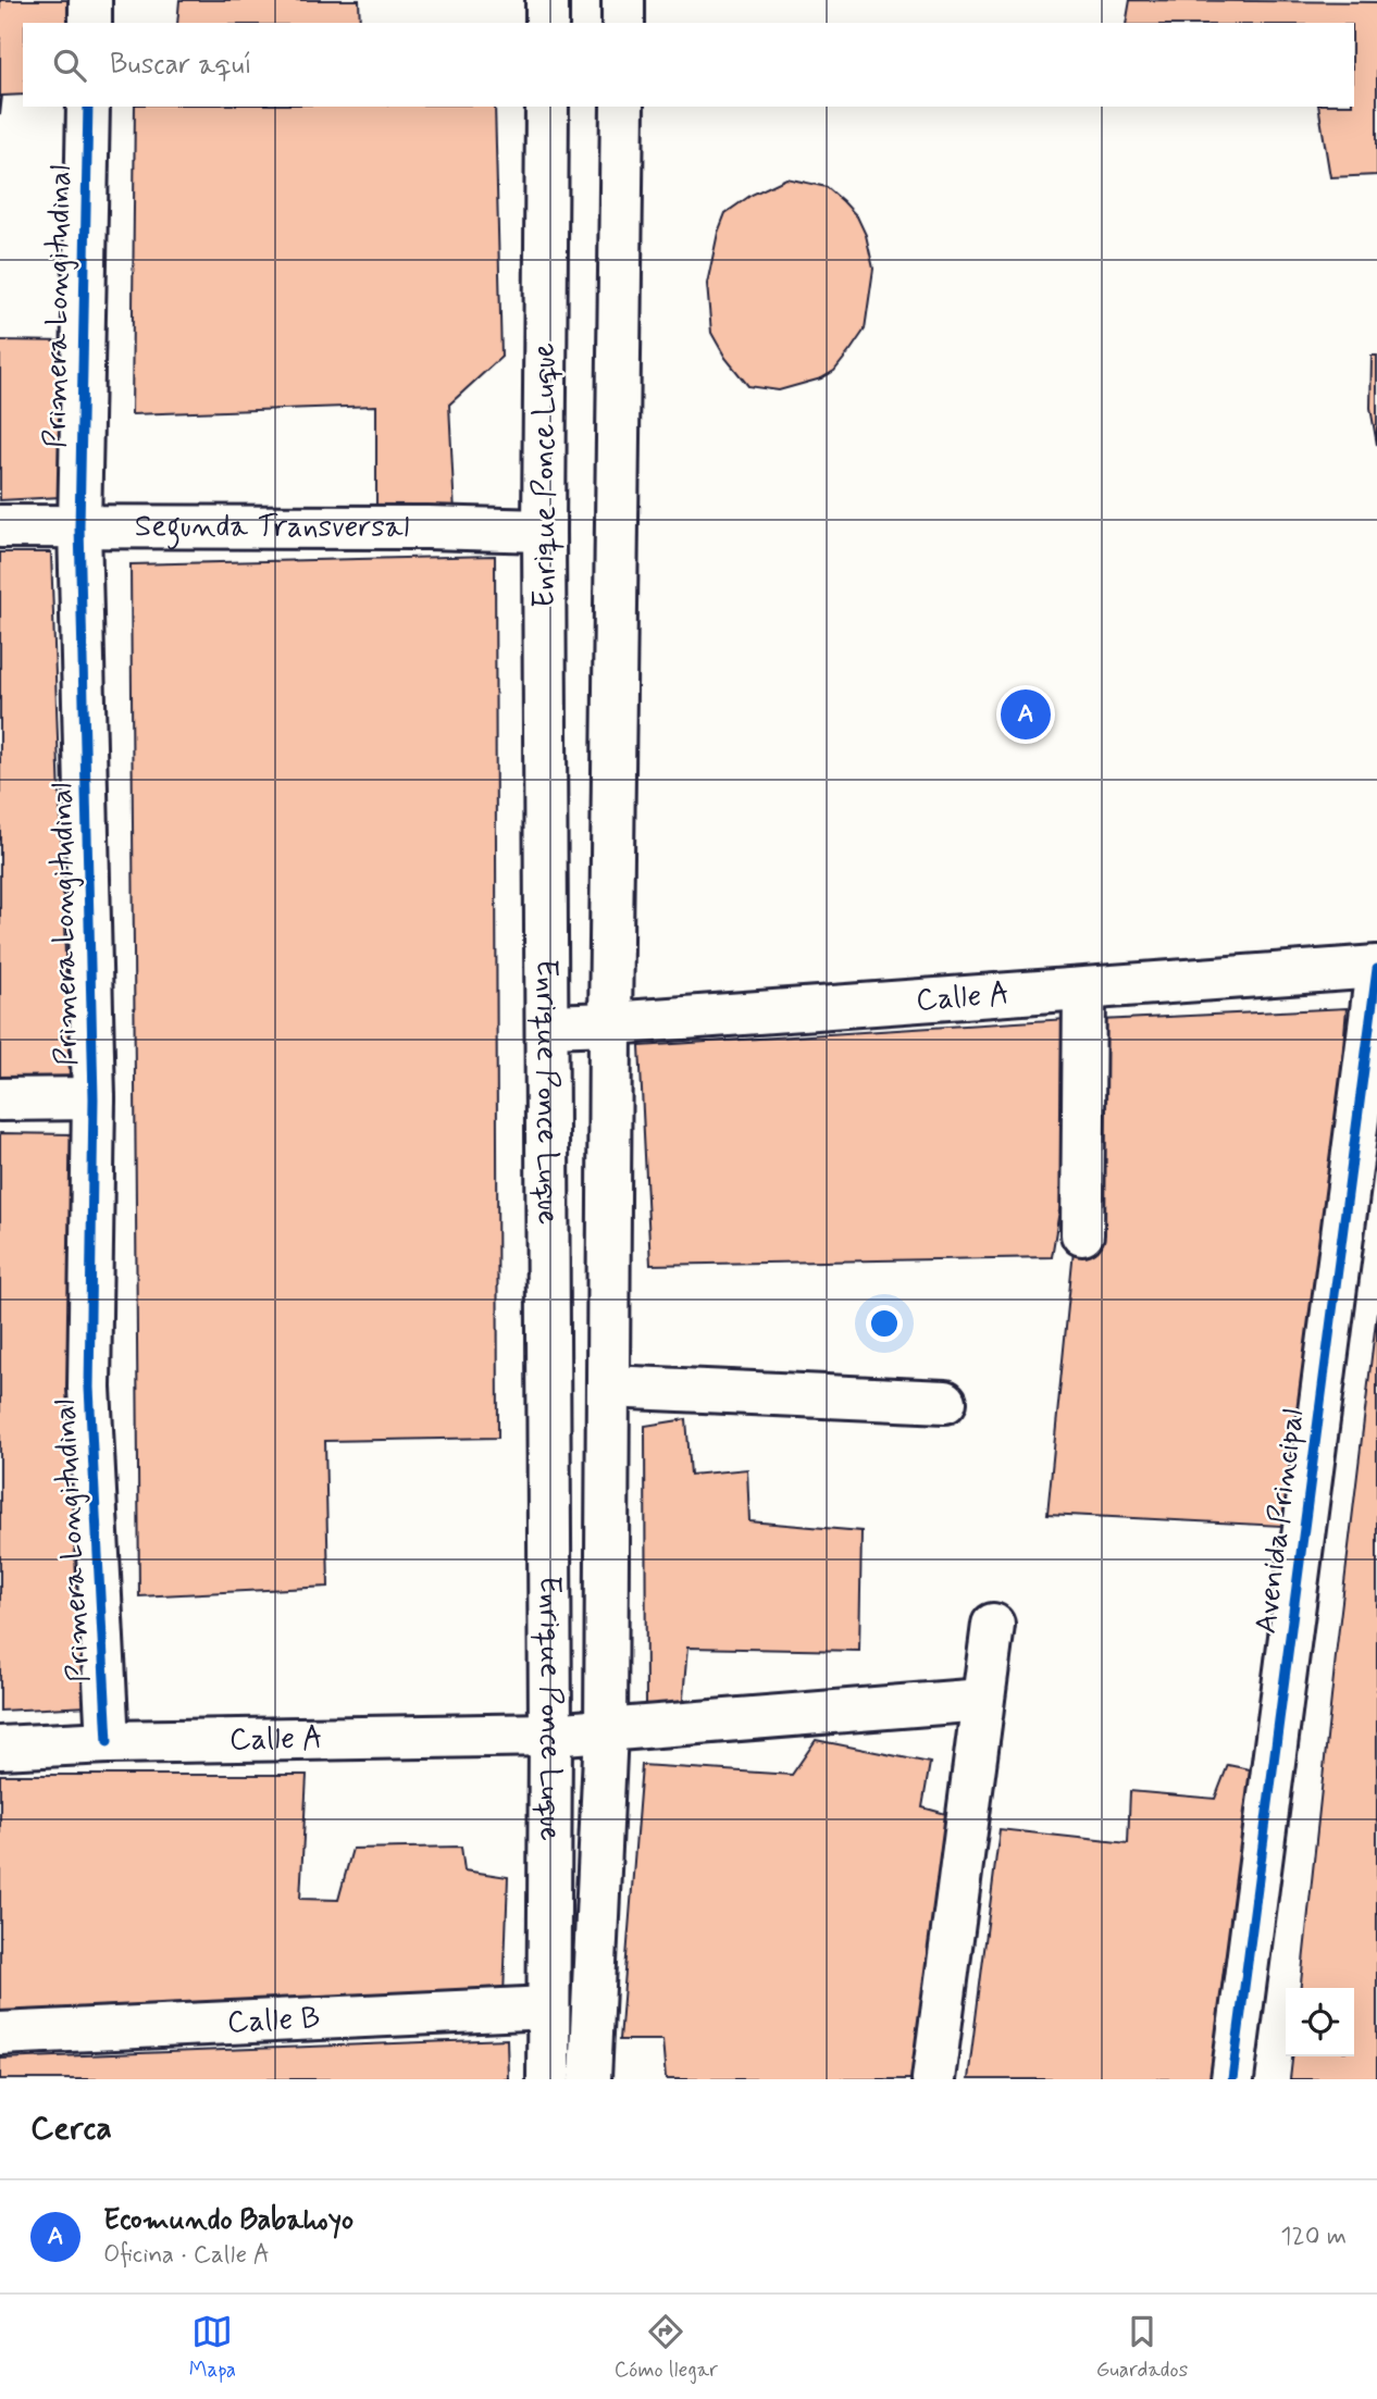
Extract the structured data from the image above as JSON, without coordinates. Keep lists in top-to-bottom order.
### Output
{
  "streets": {
    "street": [
      "Primera Longitudinal",
      "Enrique Ponce Luque",
      "Segunda Transversal",
      "Calle A",
      "Avenida Principal",
      "Calle B"
    ]
  },
  "crossings": [
    ["Primera Longitudinal", "Segunda Transversal"],
    ["Primera Longitudinal", "Calle A"],
    ["Enrique Ponce Luque", "Segunda Transversal"],
    ["Enrique Ponce Luque", "Calle A"],
    ["Enrique Ponce Luque", "Calle B"],
    ["Calle A", "Avenida Principal"]
  ],
  "page": {
    "search": "Buscar aquí",
    "pins": "A",
    "heading": "Cerca",
    "list": [
      {
        "mark": "A",
        "name": "Ecomundo Babahoyo",
        "note": "Oficina · Calle A",
        "value": "120 m"
      }
    ],
    "nav": ["Mapa", "Cómo llegar", "Guardados"]
  }
}
